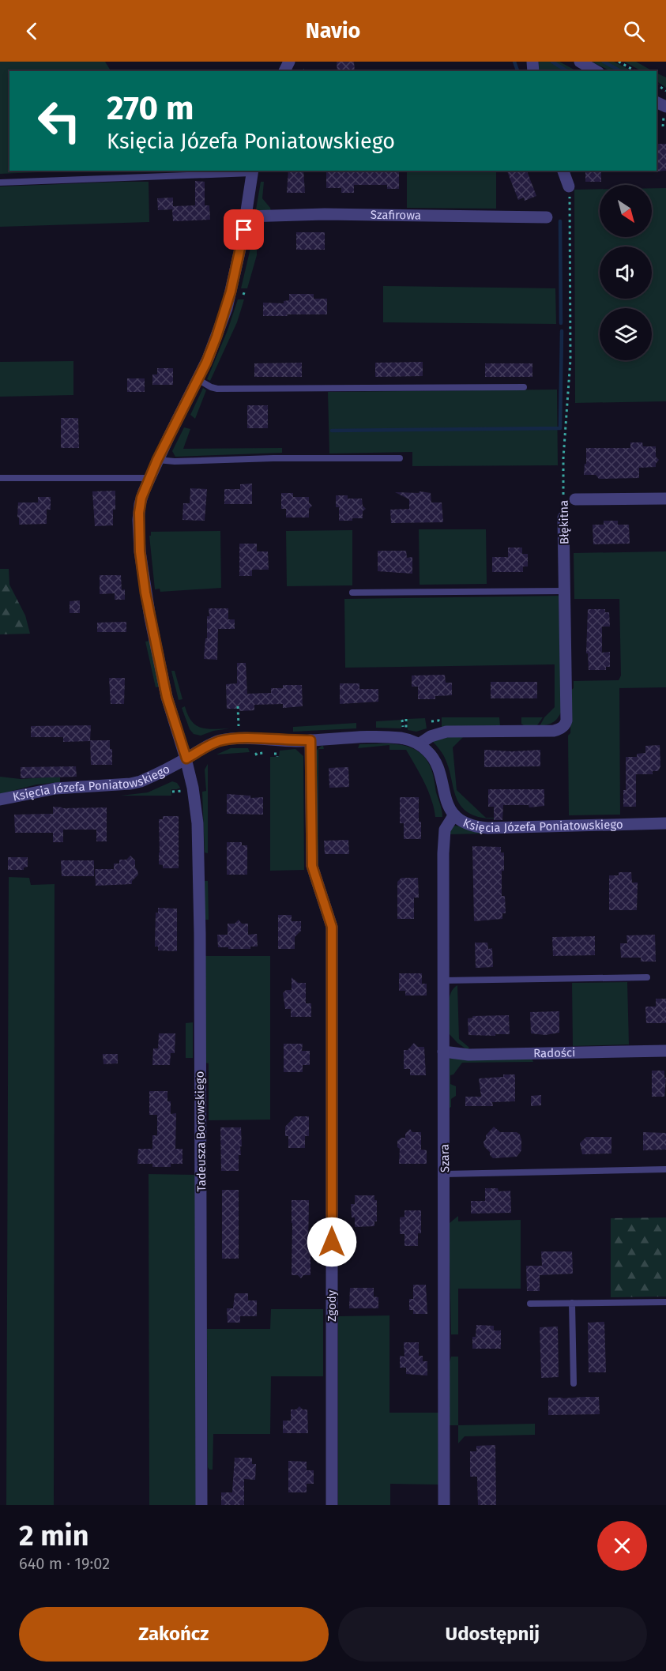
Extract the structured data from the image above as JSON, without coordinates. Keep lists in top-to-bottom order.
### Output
{
  "streets": {
    "street": [
      "Szafirowa",
      "Błękitna",
      "Księcia Józefa Poniatowskiego",
      "Radości",
      "Tadeusza Borowskiego",
      "Szara",
      "Zgody"
    ]
  },
  "crossings": [
    ["Szafirowa", "Tadeusza Borowskiego"],
    ["Błękitna", "Księcia Józefa Poniatowskiego"],
    ["Księcia Józefa Poniatowskiego", "Tadeusza Borowskiego"],
    ["Księcia Józefa Poniatowskiego", "Szara"],
    ["Księcia Józefa Poniatowskiego", "Zgody"],
    ["Radości", "Szara"]
  ],
  "north": "bottom right",
  "page": {
    "header": "Navio",
    "turn": ["270 m", "Księcia Józefa Poniatowskiego"],
    "heading": ["2 min", "640 m · 19:02"],
    "buttons": ["Zakończ", "Udostępnij"]
  }
}
